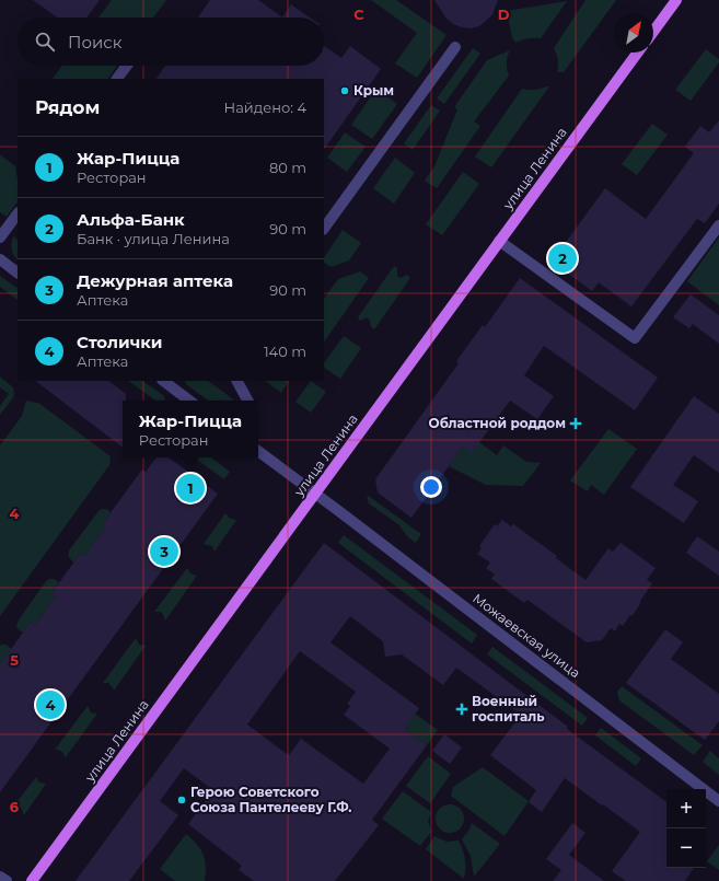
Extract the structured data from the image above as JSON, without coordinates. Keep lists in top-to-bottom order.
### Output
{
  "streets": {
    "main road": ["улица Ленина"],
    "street": ["Можаевская улица"]
  },
  "crossings": [
    ["улица Ленина", "Можаевская улица"]
  ],
  "places": {
    "other": ["Крым", "Герою Советского Союза Пантелееву Г.Ф."],
    "health": ["Областной роддом", "Военный госпиталь"]
  },
  "north": "top right",
  "page": {
    "search": "Поиск",
    "heading": ["Рядом", "Найдено: 4"],
    "list": [
      {
        "mark": "1",
        "name": "Жар-Пицца",
        "note": "Ресторан",
        "value": "80 m"
      },
      {
        "mark": "2",
        "name": "Альфа-Банк",
        "note": "Банк · улица Ленина",
        "value": "90 m"
      },
      {
        "mark": "3",
        "name": "Дежурная аптека",
        "note": "Аптека",
        "value": "90 m"
      },
      {
        "mark": "4",
        "name": "Столички",
        "note": "Аптека",
        "value": "140 m"
      }
    ],
    "pins": [
      "2",
      "1",
      "3",
      "4"
    ],
    "popup": ["Жар-Пицца", "Ресторан"],
    "map_buttons": ["+", "−"]
  },
  "grid": {
    "columns": ["C", "D"],
    "rows": ["4", "5", "6"]
  }
}
